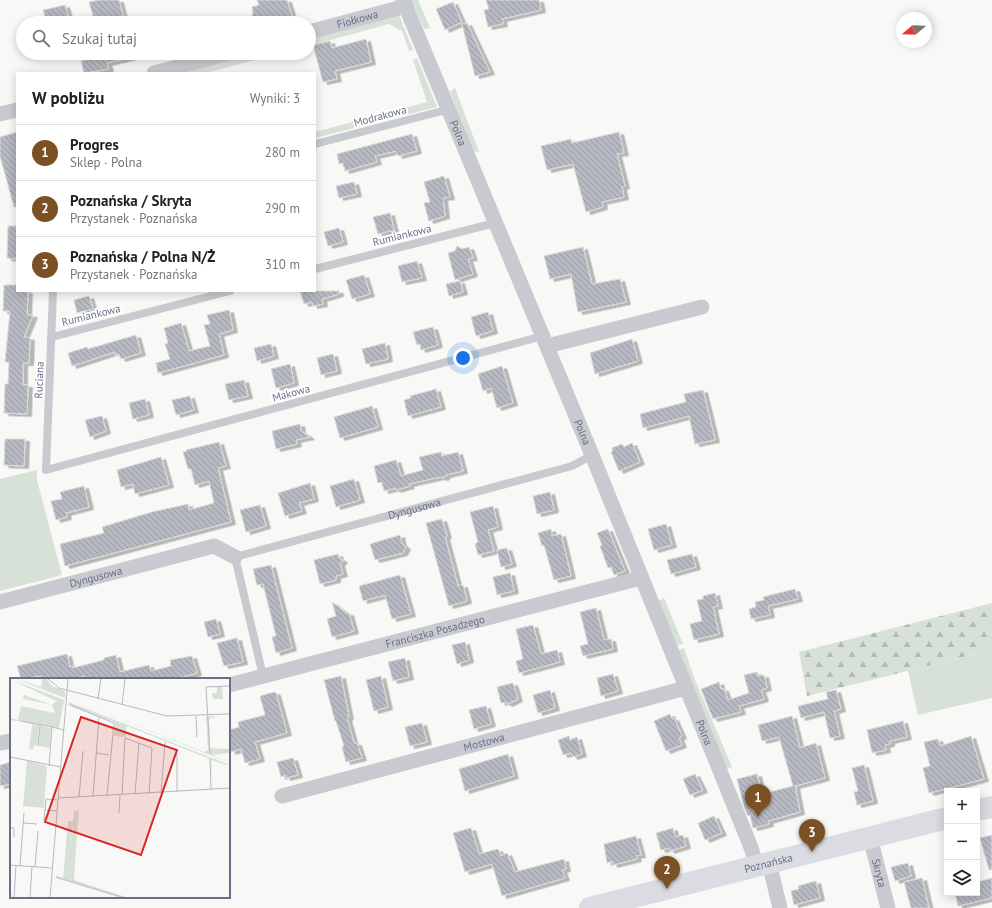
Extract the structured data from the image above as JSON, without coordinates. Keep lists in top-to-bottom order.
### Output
{
  "streets": {
    "main road": ["Poznańska"],
    "street": [
      "Fiołkowa",
      "Polna",
      "Dyngusowa",
      "Franciszka Posadzego",
      "Mostowa",
      "Skryta"
    ],
    "lane": [
      "Modrakowa",
      "Rumiankowa",
      "Ruciana",
      "Makowa"
    ]
  },
  "crossings": [
    ["Fiołkowa", "Polna"],
    ["Modrakowa", "Polna"],
    ["Polna", "Rumiankowa"],
    ["Polna", "Makowa"],
    ["Polna", "Dyngusowa"],
    ["Polna", "Franciszka Posadzego"],
    ["Polna", "Mostowa"],
    ["Polna", "Poznańska"],
    ["Rumiankowa", "Ruciana"],
    ["Ruciana", "Makowa"],
    ["Poznańska", "Skryta"]
  ],
  "north": "left",
  "page": {
    "search": "Szukaj tutaj",
    "heading": ["W pobliżu", "Wyniki: 3"],
    "list": [
      {
        "mark": "1",
        "name": "Progres",
        "note": "Sklep · Polna",
        "value": "280 m"
      },
      {
        "mark": "2",
        "name": "Poznańska / Skryta",
        "note": "Przystanek · Poznańska",
        "value": "290 m"
      },
      {
        "mark": "3",
        "name": "Poznańska / Polna N/Ż",
        "note": "Przystanek · Poznańska",
        "value": "310 m"
      }
    ],
    "pins": ["1", "3", "2"],
    "map_buttons": ["+", "−"]
  }
}
